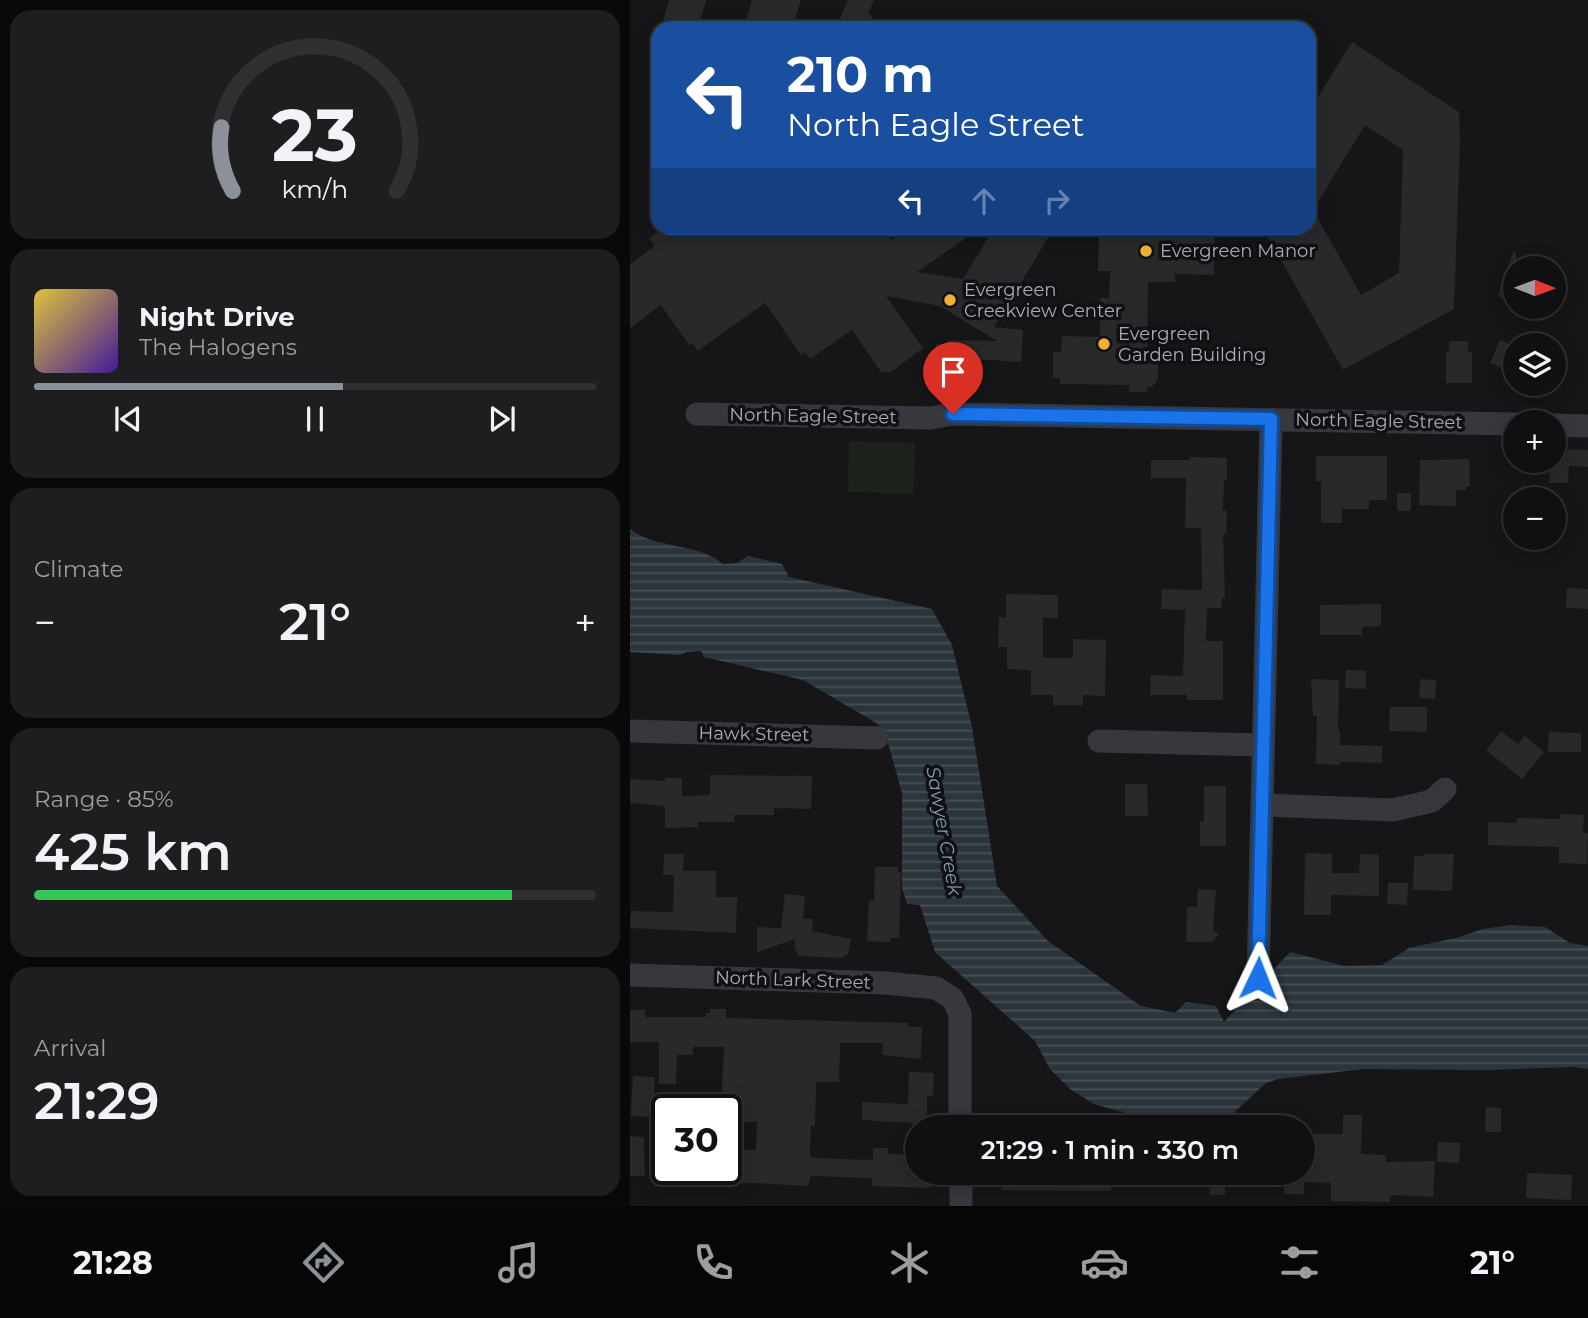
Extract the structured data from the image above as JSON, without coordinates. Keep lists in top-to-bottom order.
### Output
{
  "streets": {
    "street": ["North Eagle Street", "Hawk Street", "North Lark Street"]
  },
  "water": ["Sawyer Creek"],
  "places": ["Evergreen Manor", "Evergreen Creekview Center", "Evergreen Garden Building"],
  "north": "right",
  "page": {
    "turn": ["210 m", "North Eagle Street"],
    "map_buttons": ["+", "−"],
    "song": ["Night Drive", "The Halogens"],
    "tile": [
      "Climate",
      ["Range · 85%", "425 km"],
      ["Arrival", "21:29"]
    ],
    "heat": ["−", "21°", "+"],
    "limit": "30",
    "trip": "21:29 · 1 min · 330 m",
    "tabs": ["21:28", "21°"],
    "gauge": ["23", "km/h"]
  }
}
